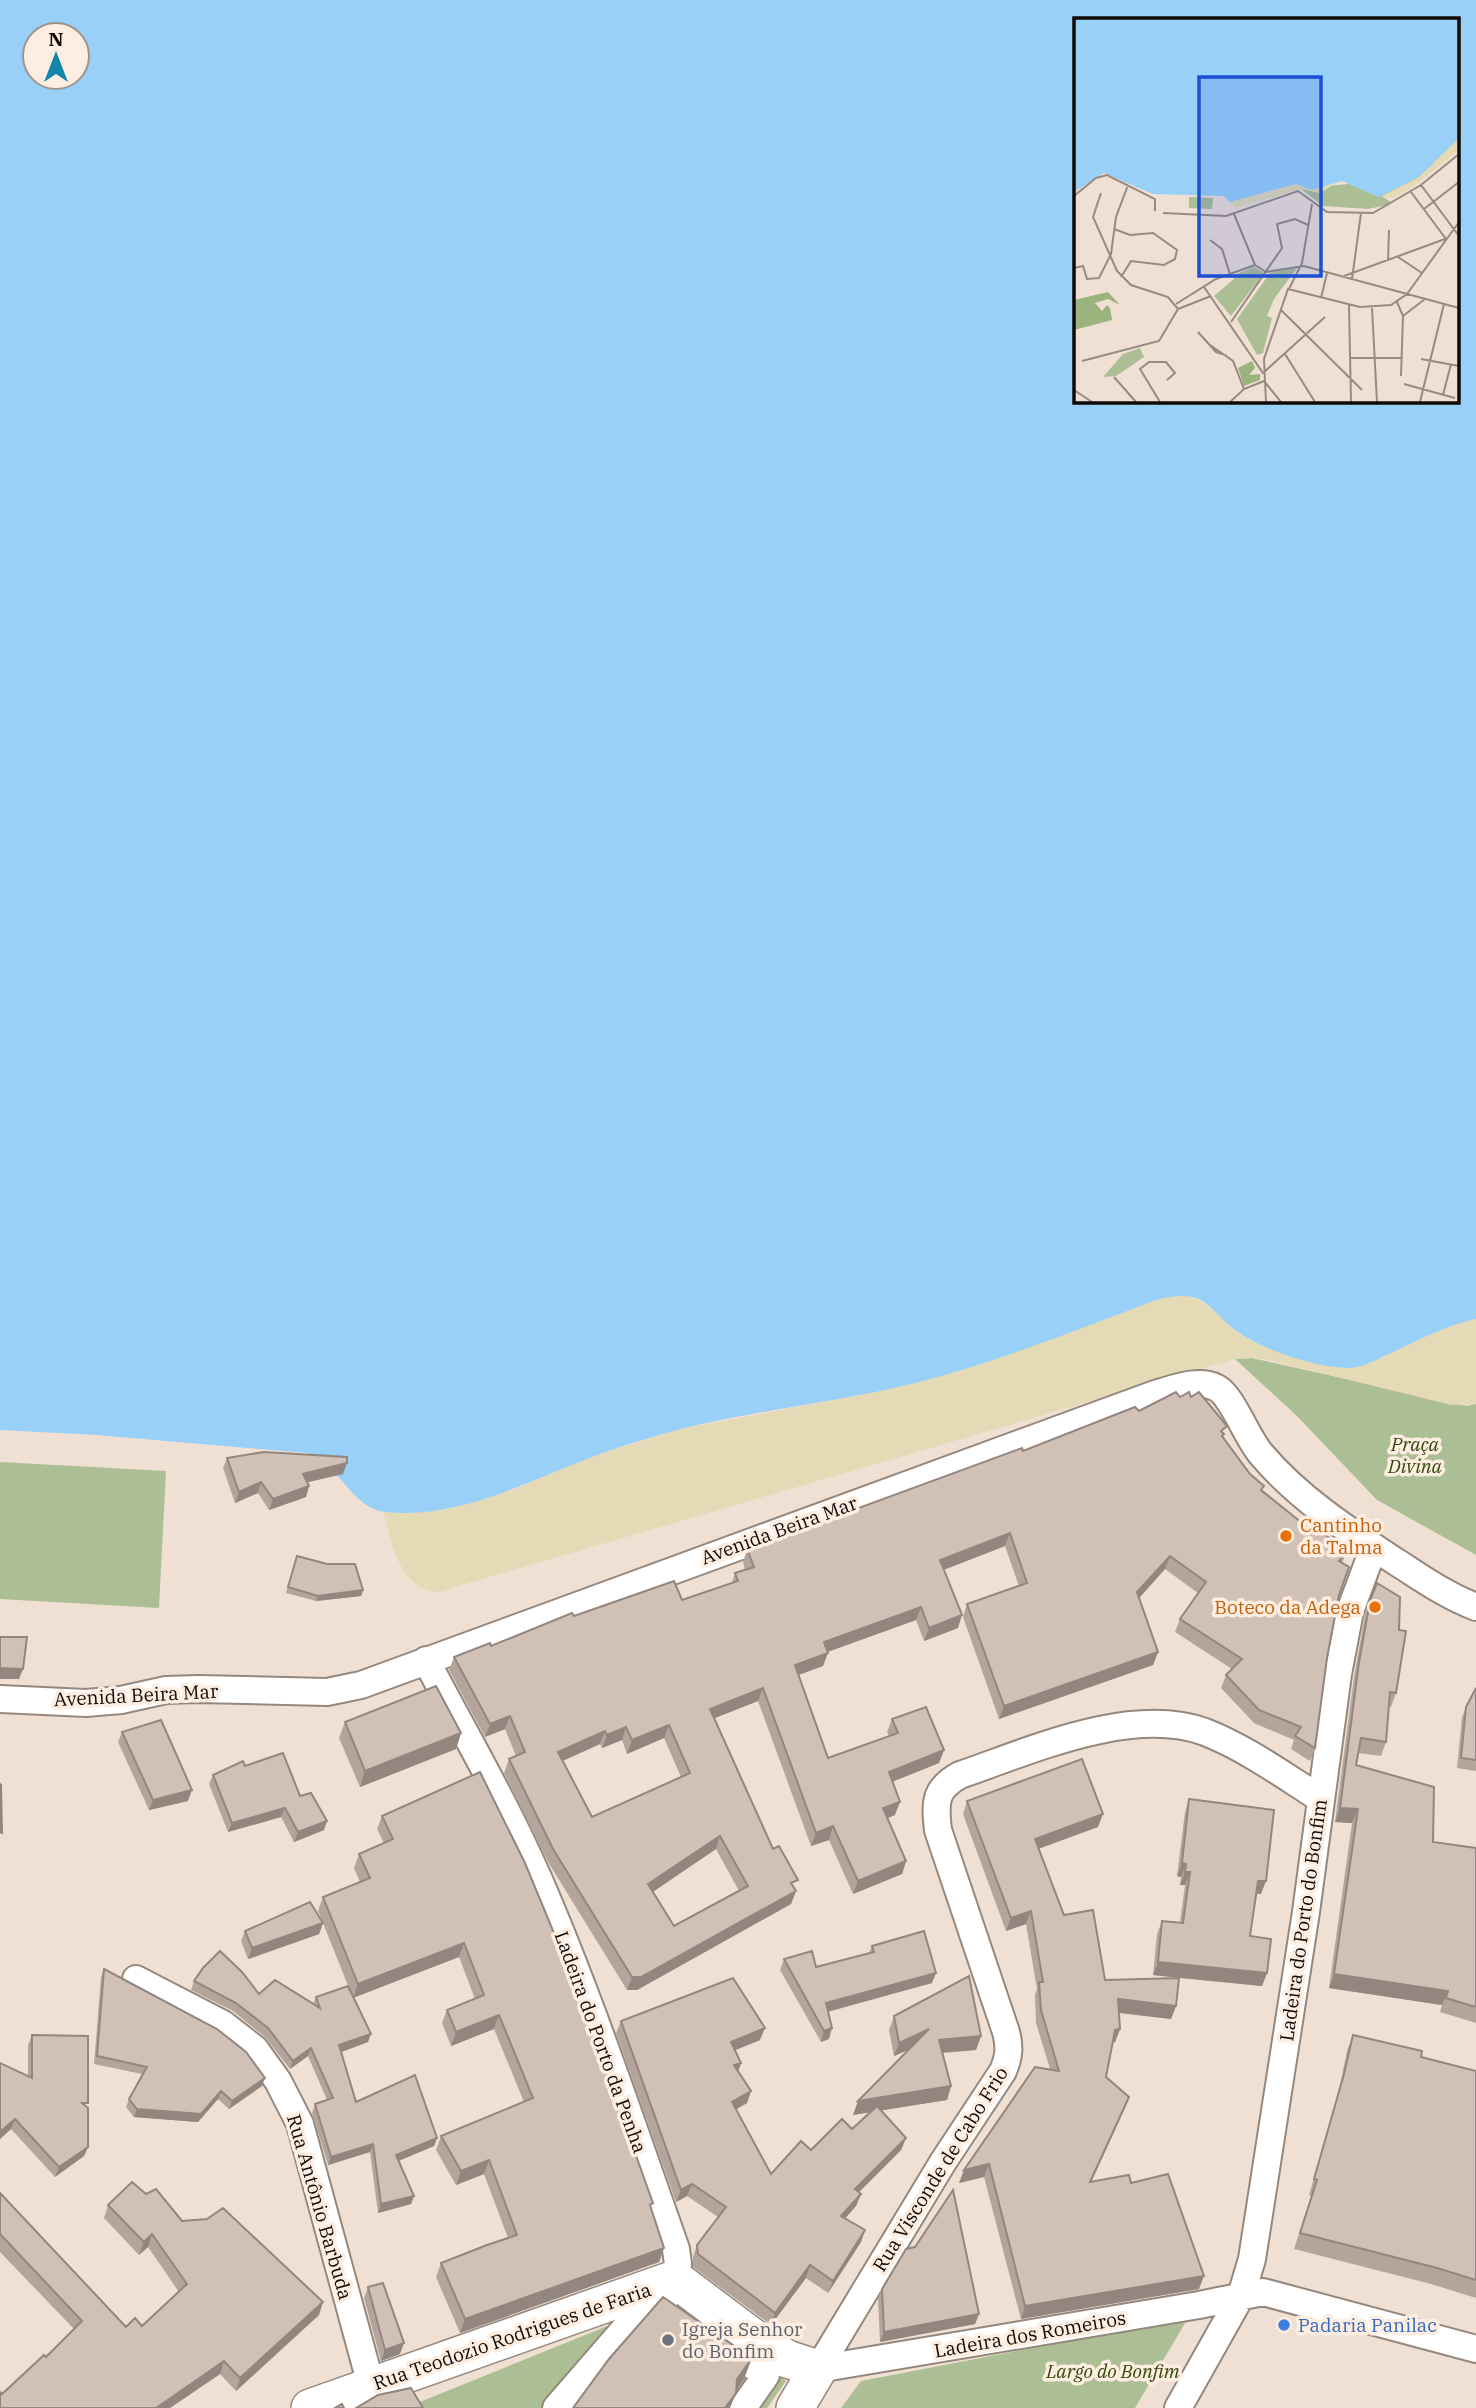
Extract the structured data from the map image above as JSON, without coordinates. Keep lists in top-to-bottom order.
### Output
{
  "streets": {
    "street": [
      "Avenida Beira Mar",
      "Ladeira do Porto do Bonfim",
      "Ladeira do Porto da Penha",
      "Rua Visconde de Cabo Frio",
      "Rua Antônio Barbuda",
      "Ladeira dos Romeiros",
      "Rua Teodozio Rodrigues de Faria"
    ]
  },
  "crossings": [
    ["Avenida Beira Mar", "Ladeira do Porto do Bonfim"],
    ["Avenida Beira Mar", "Ladeira do Porto da Penha"],
    ["Ladeira do Porto do Bonfim", "Rua Visconde de Cabo Frio"],
    ["Ladeira do Porto do Bonfim", "Ladeira dos Romeiros"],
    ["Ladeira do Porto da Penha", "Rua Teodozio Rodrigues de Faria"],
    ["Rua Visconde de Cabo Frio", "Ladeira dos Romeiros"],
    ["Rua Antônio Barbuda", "Rua Teodozio Rodrigues de Faria"]
  ],
  "parks": ["Praça Divina", "Largo do Bonfim"],
  "places": [
    "Cantinho da Talma",
    "Boteco da Adega",
    "Padaria Panilac",
    "Igreja Senhor do Bonfim"
  ],
  "north": "top"
}
